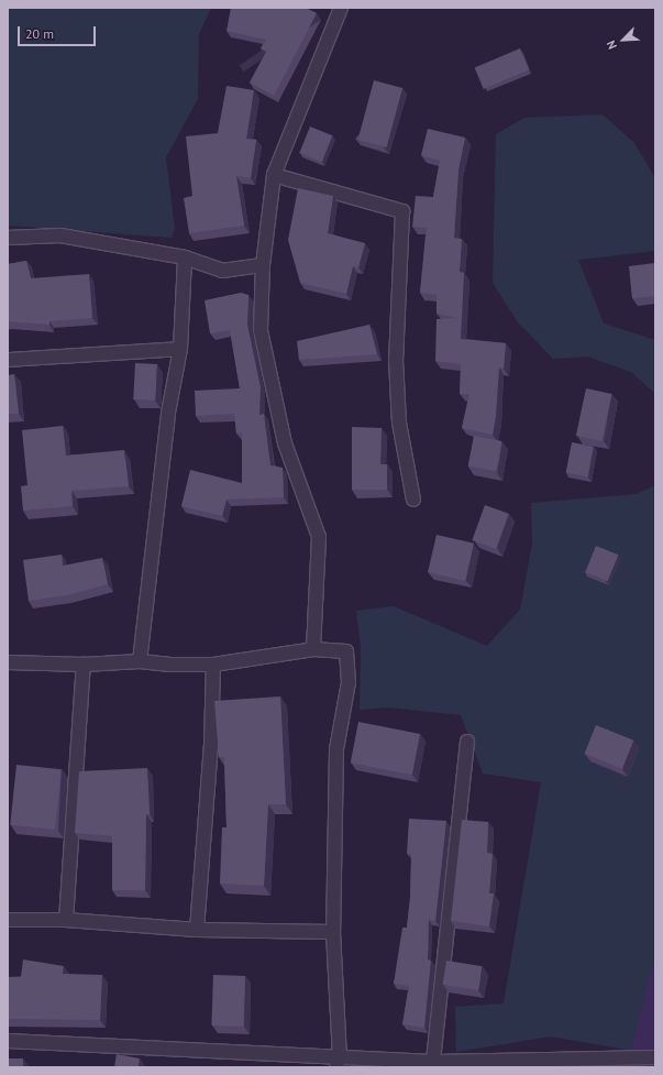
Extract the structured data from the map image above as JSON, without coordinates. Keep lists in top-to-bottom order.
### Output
{
  "scale_bar": "20 m",
  "north": "bottom left"
}
